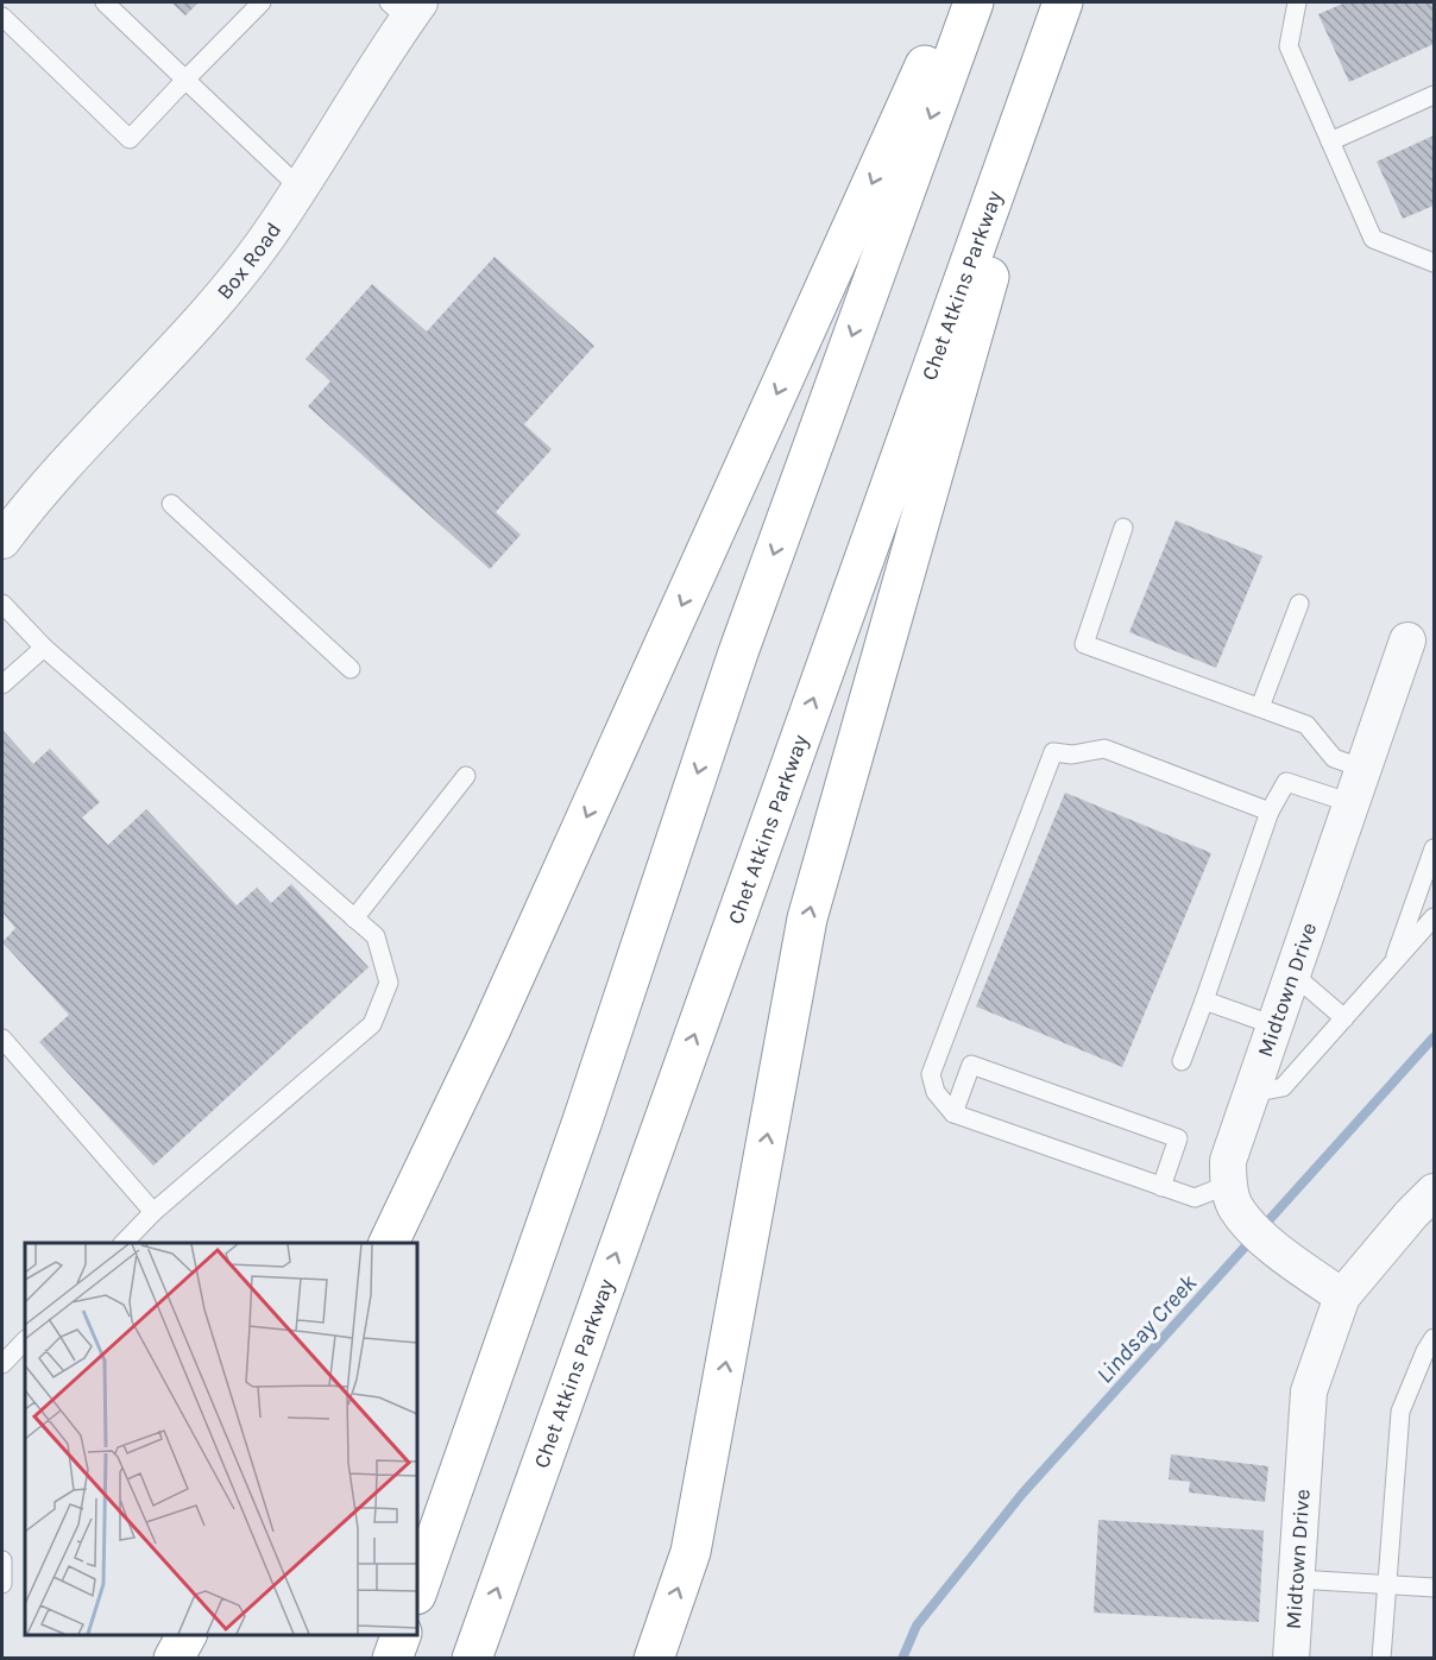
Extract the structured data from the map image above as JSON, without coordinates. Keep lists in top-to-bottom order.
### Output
{
  "streets": {
    "highway": ["Chet Atkins Parkway"],
    "street": ["Box Road", "Midtown Drive"]
  },
  "water": ["Lindsay Creek"]
}
